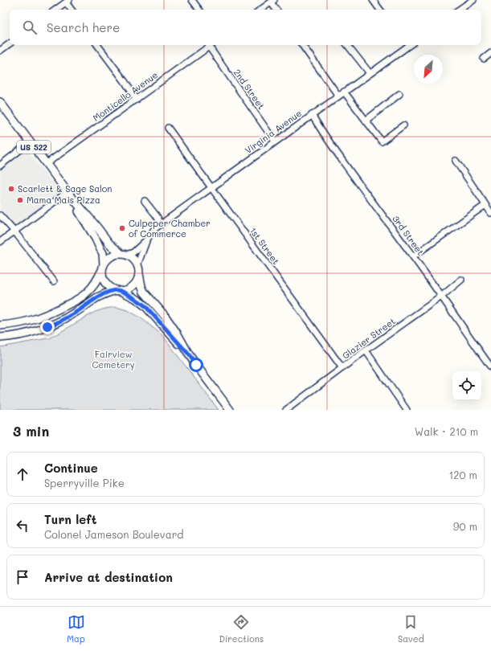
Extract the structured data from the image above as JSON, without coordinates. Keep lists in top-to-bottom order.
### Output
{
  "streets": {
    "main road": ["US 522"],
    "street": [
      "2nd Street",
      "Monticello Avenue",
      "Virginia Avenue",
      "3rd Street",
      "1st Street",
      "Glazier Street"
    ]
  },
  "crossings": [
    ["2nd Street", "Monticello Avenue"],
    ["2nd Street", "Virginia Avenue"],
    ["Monticello Avenue", "US 522"],
    ["Virginia Avenue", "US 522"],
    ["Virginia Avenue", "3rd Street"],
    ["Virginia Avenue", "1st Street"],
    ["3rd Street", "Glazier Street"],
    ["1st Street", "Glazier Street"]
  ],
  "parks": ["Fairview Cemetery"],
  "places": ["Scarlett & Sage Salon", "Mama Mais Pizza", "Culpeper Chamber of Commerce"],
  "north": "bottom left",
  "page": {
    "search": "Search here",
    "heading": ["3 min", "Walk · 210 m"],
    "list": [
      ["Continue", "Sperryville Pike", "120 m"],
      ["Turn left", "Colonel Jameson Boulevard", "90 m"],
      "Arrive at destination"
    ],
    "nav": ["Map", "Directions", "Saved"]
  }
}
